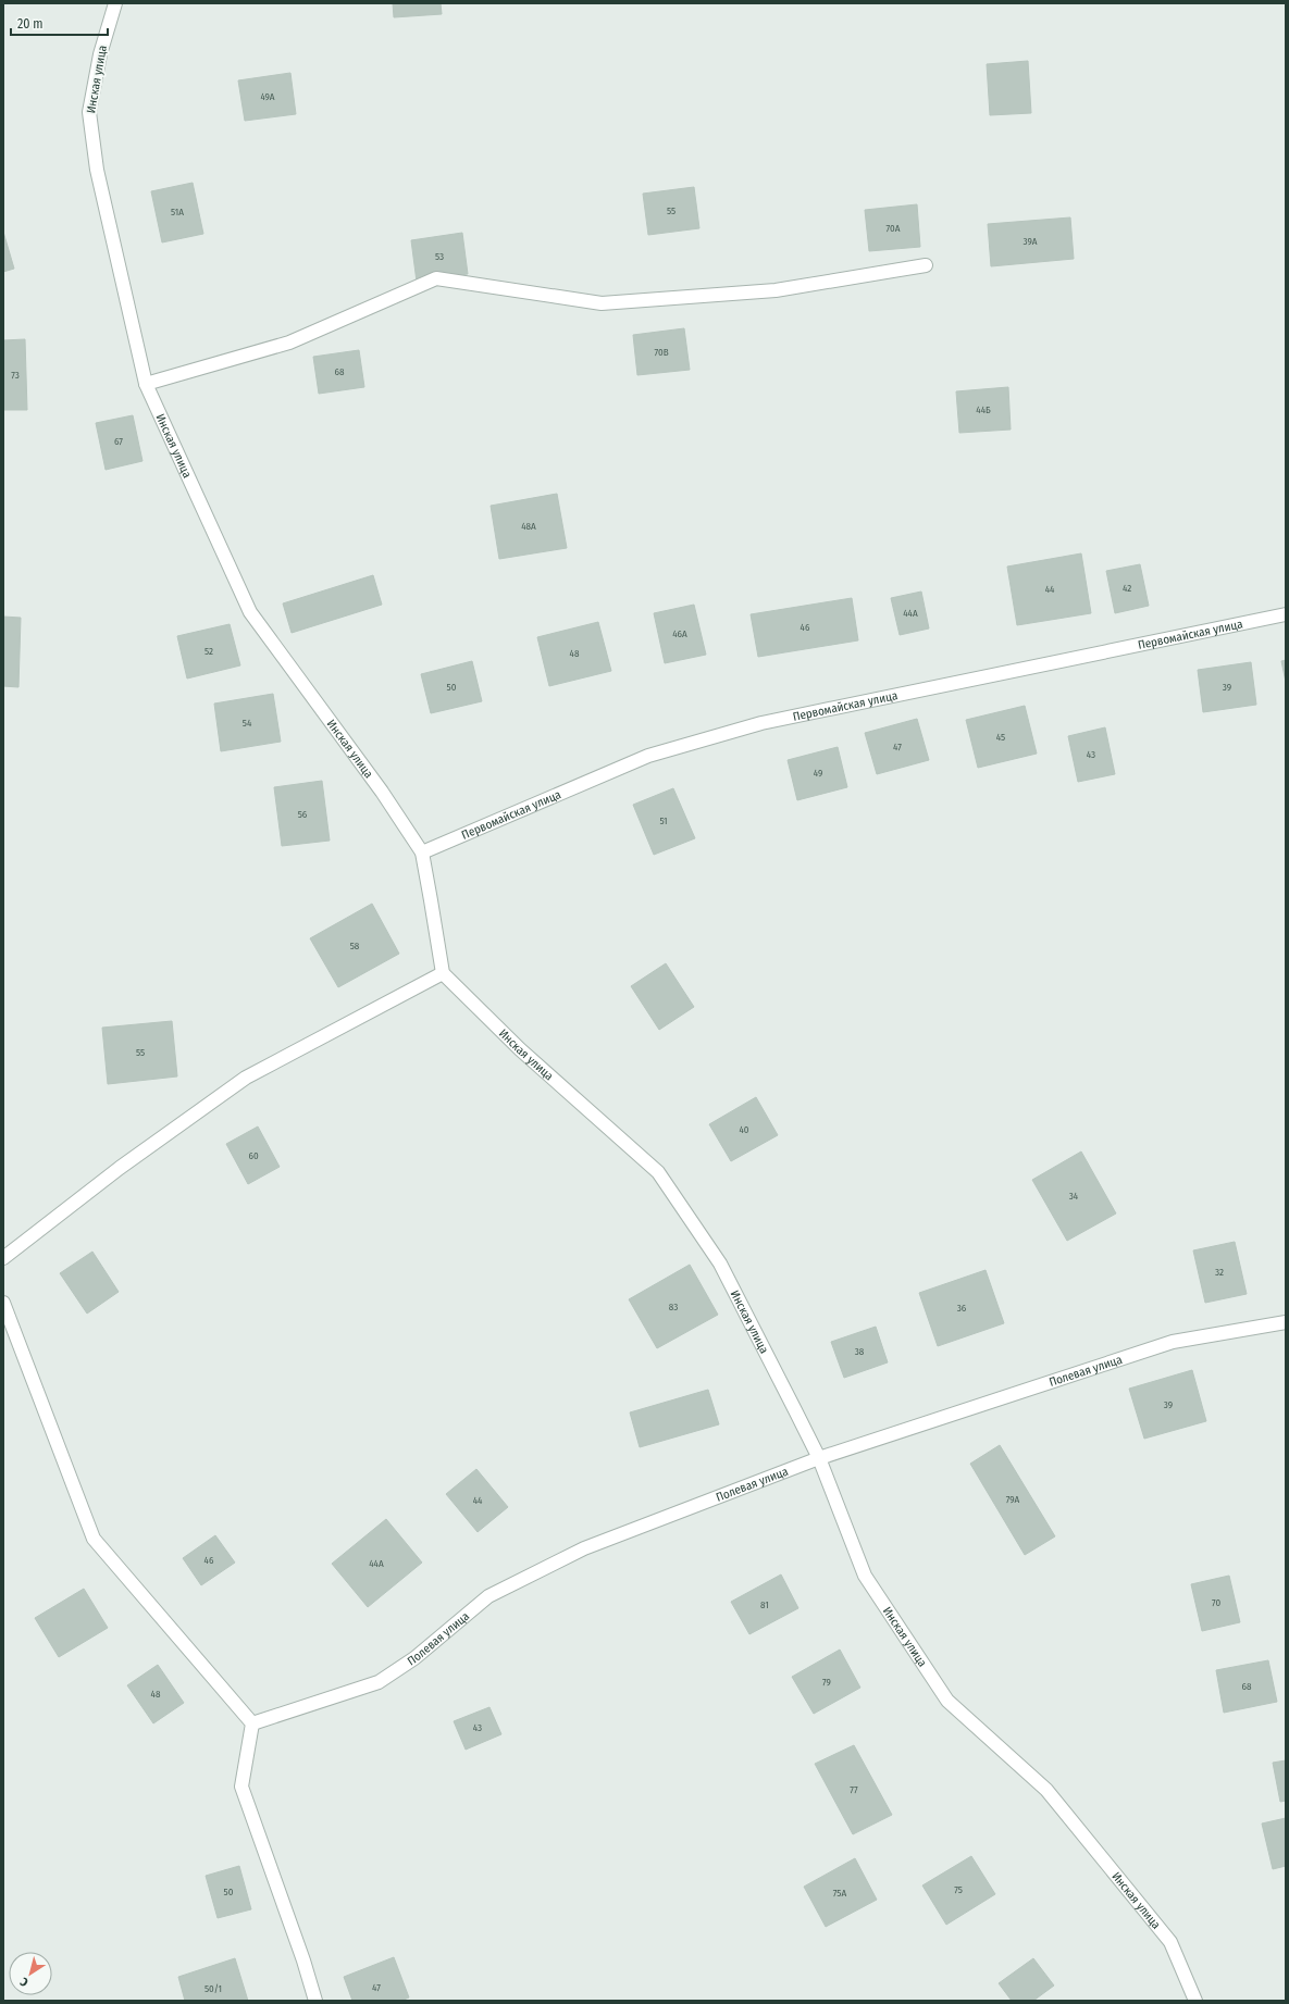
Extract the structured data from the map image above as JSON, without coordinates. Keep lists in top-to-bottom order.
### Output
{
  "streets": {
    "street": ["Инская улица", "Первомайская улица", "Полевая улица"]
  },
  "crossings": [
    ["Инская улица", "Первомайская улица"],
    ["Инская улица", "Полевая улица"]
  ],
  "house_numbers": [
    "49А",
    "55",
    "51А",
    "70А",
    "39А",
    "53",
    "70В",
    "68",
    "73",
    "44Б",
    "67",
    "48А",
    "42",
    "44",
    "44А",
    "46",
    "46А",
    "52",
    "48",
    "50",
    "39",
    "54",
    "45",
    "47",
    "43",
    "49",
    "56",
    "51",
    "58",
    "55",
    "40",
    "60",
    "34",
    "32",
    "83",
    "36",
    "38",
    "39",
    "79А",
    "44",
    "46",
    "44А",
    "70",
    "81",
    "79",
    "68",
    "48",
    "43",
    "77",
    "75",
    "50",
    "75А",
    "47",
    "50/1"
  ],
  "scale_bar": "20 m",
  "north": "bottom left"
}
